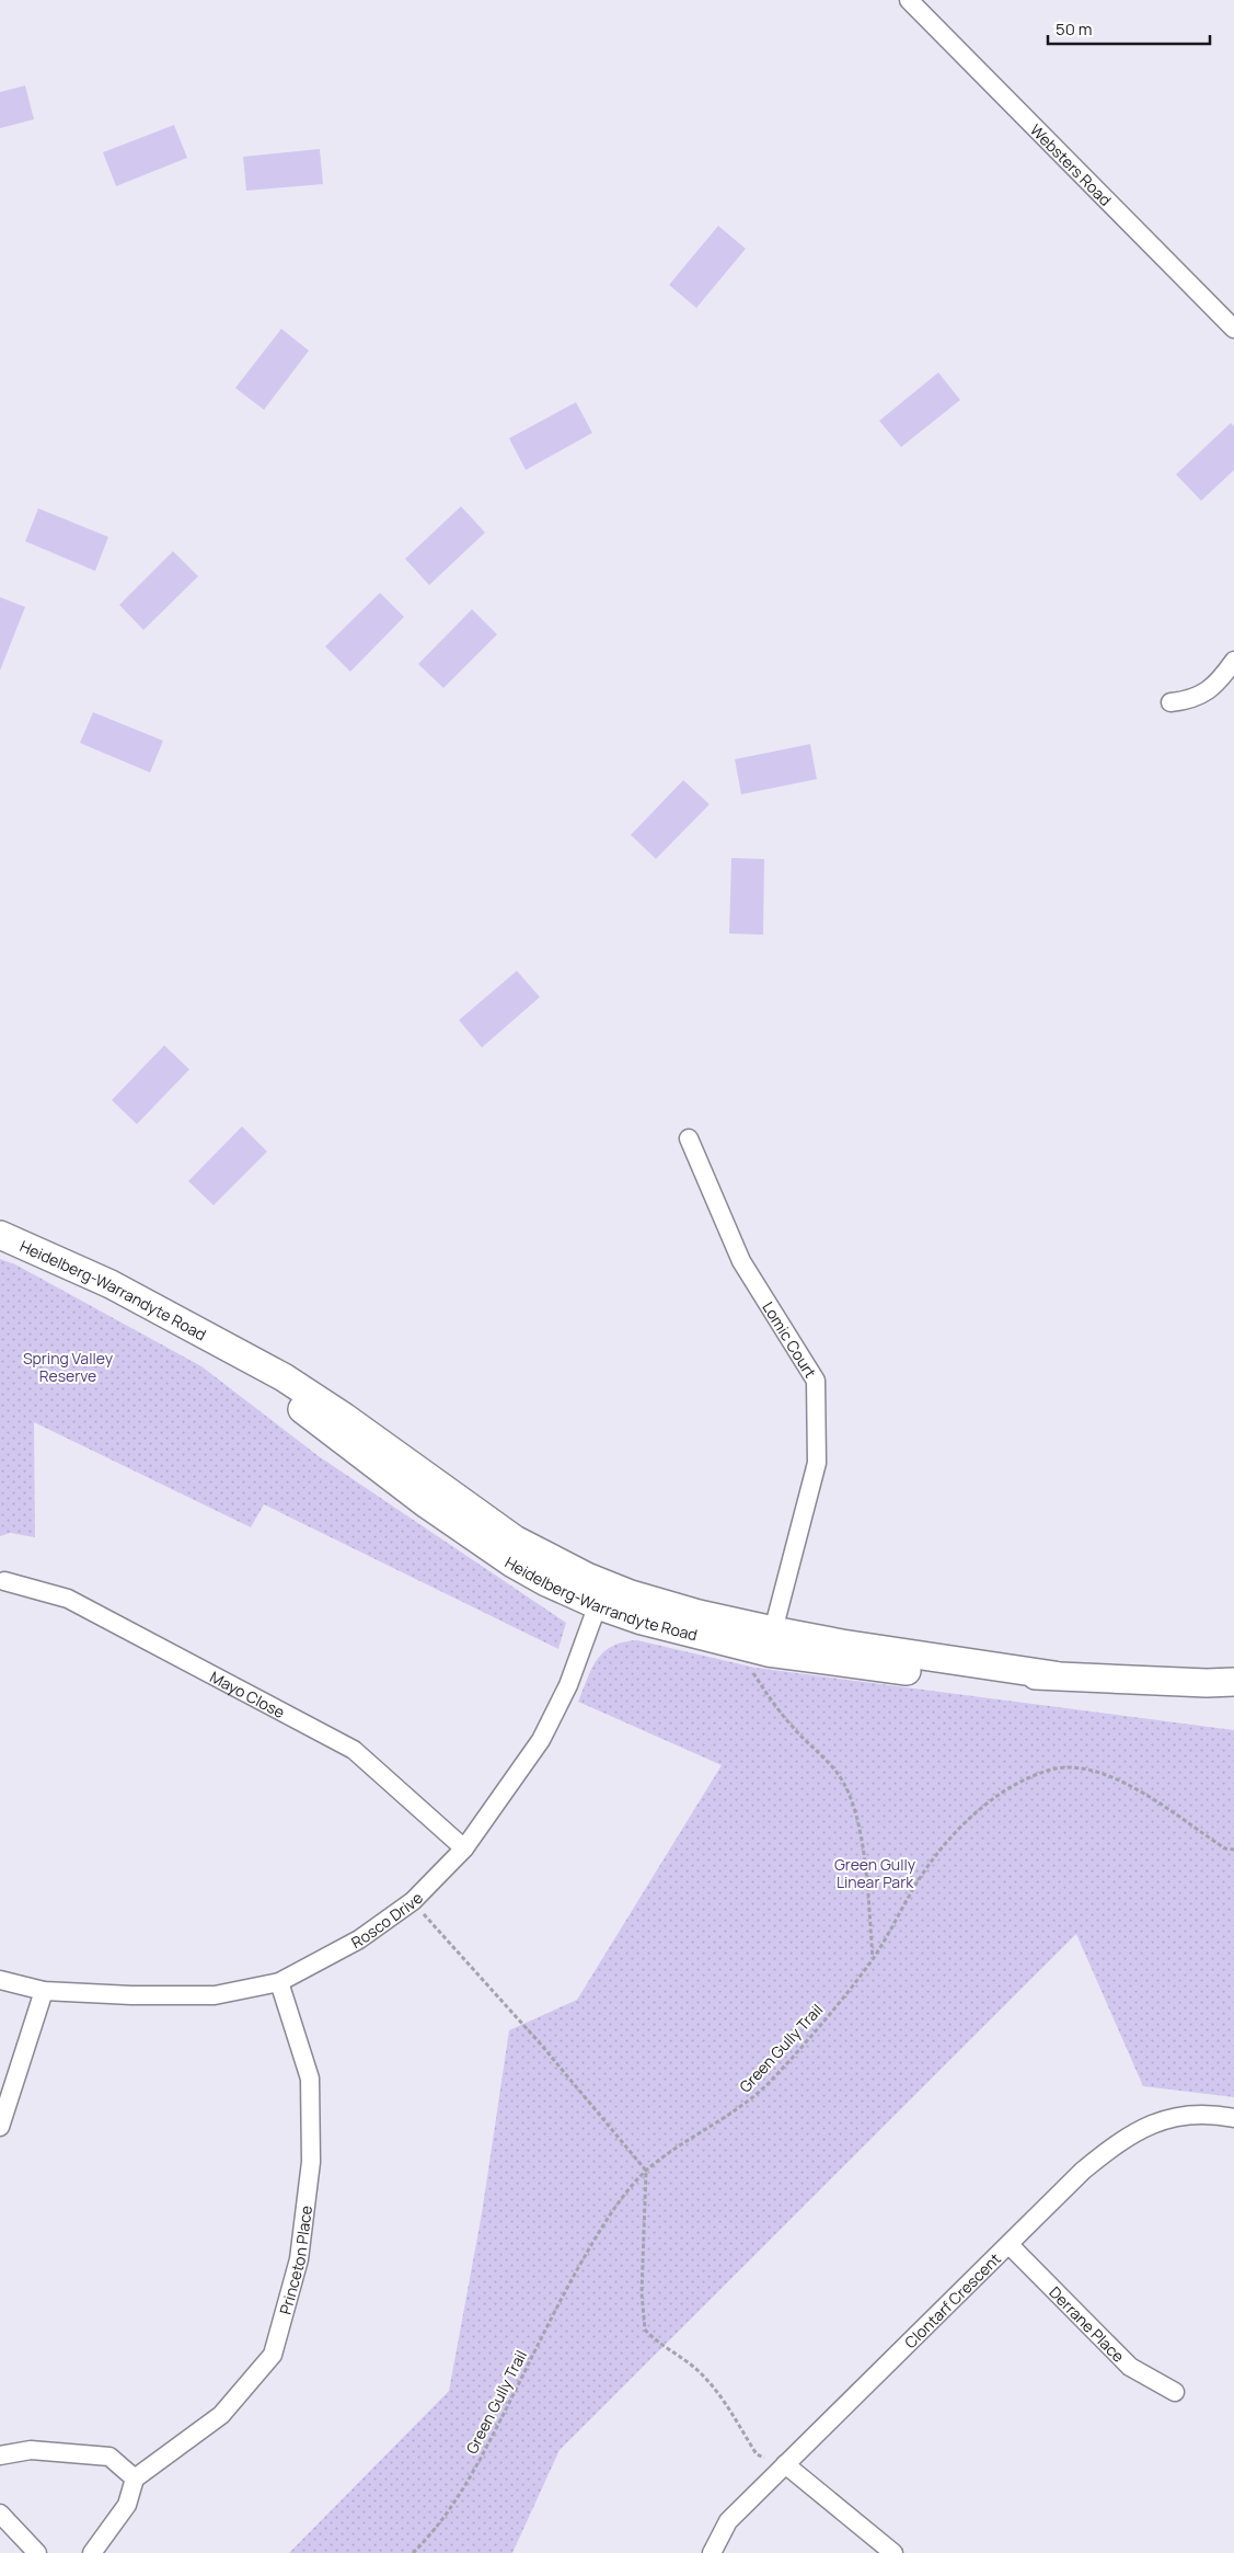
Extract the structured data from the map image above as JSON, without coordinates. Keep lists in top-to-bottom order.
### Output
{
  "streets": {
    "main road": ["Heidelberg-Warrandyte Road"],
    "street": [
      "Websters Road",
      "Lomic Court",
      "Mayo Close",
      "Rosco Drive",
      "Princeton Place",
      "Clontarf Crescent",
      "Derrane Place"
    ],
    "path": ["Green Gully Trail"]
  },
  "crossings": [
    ["Heidelberg-Warrandyte Road", "Lomic Court"],
    ["Heidelberg-Warrandyte Road", "Rosco Drive"],
    ["Mayo Close", "Rosco Drive"],
    ["Rosco Drive", "Princeton Place"],
    ["Clontarf Crescent", "Derrane Place"]
  ],
  "parks": ["Spring Valley Reserve", "Green Gully Linear Park"],
  "scale_bar": "50 m"
}
